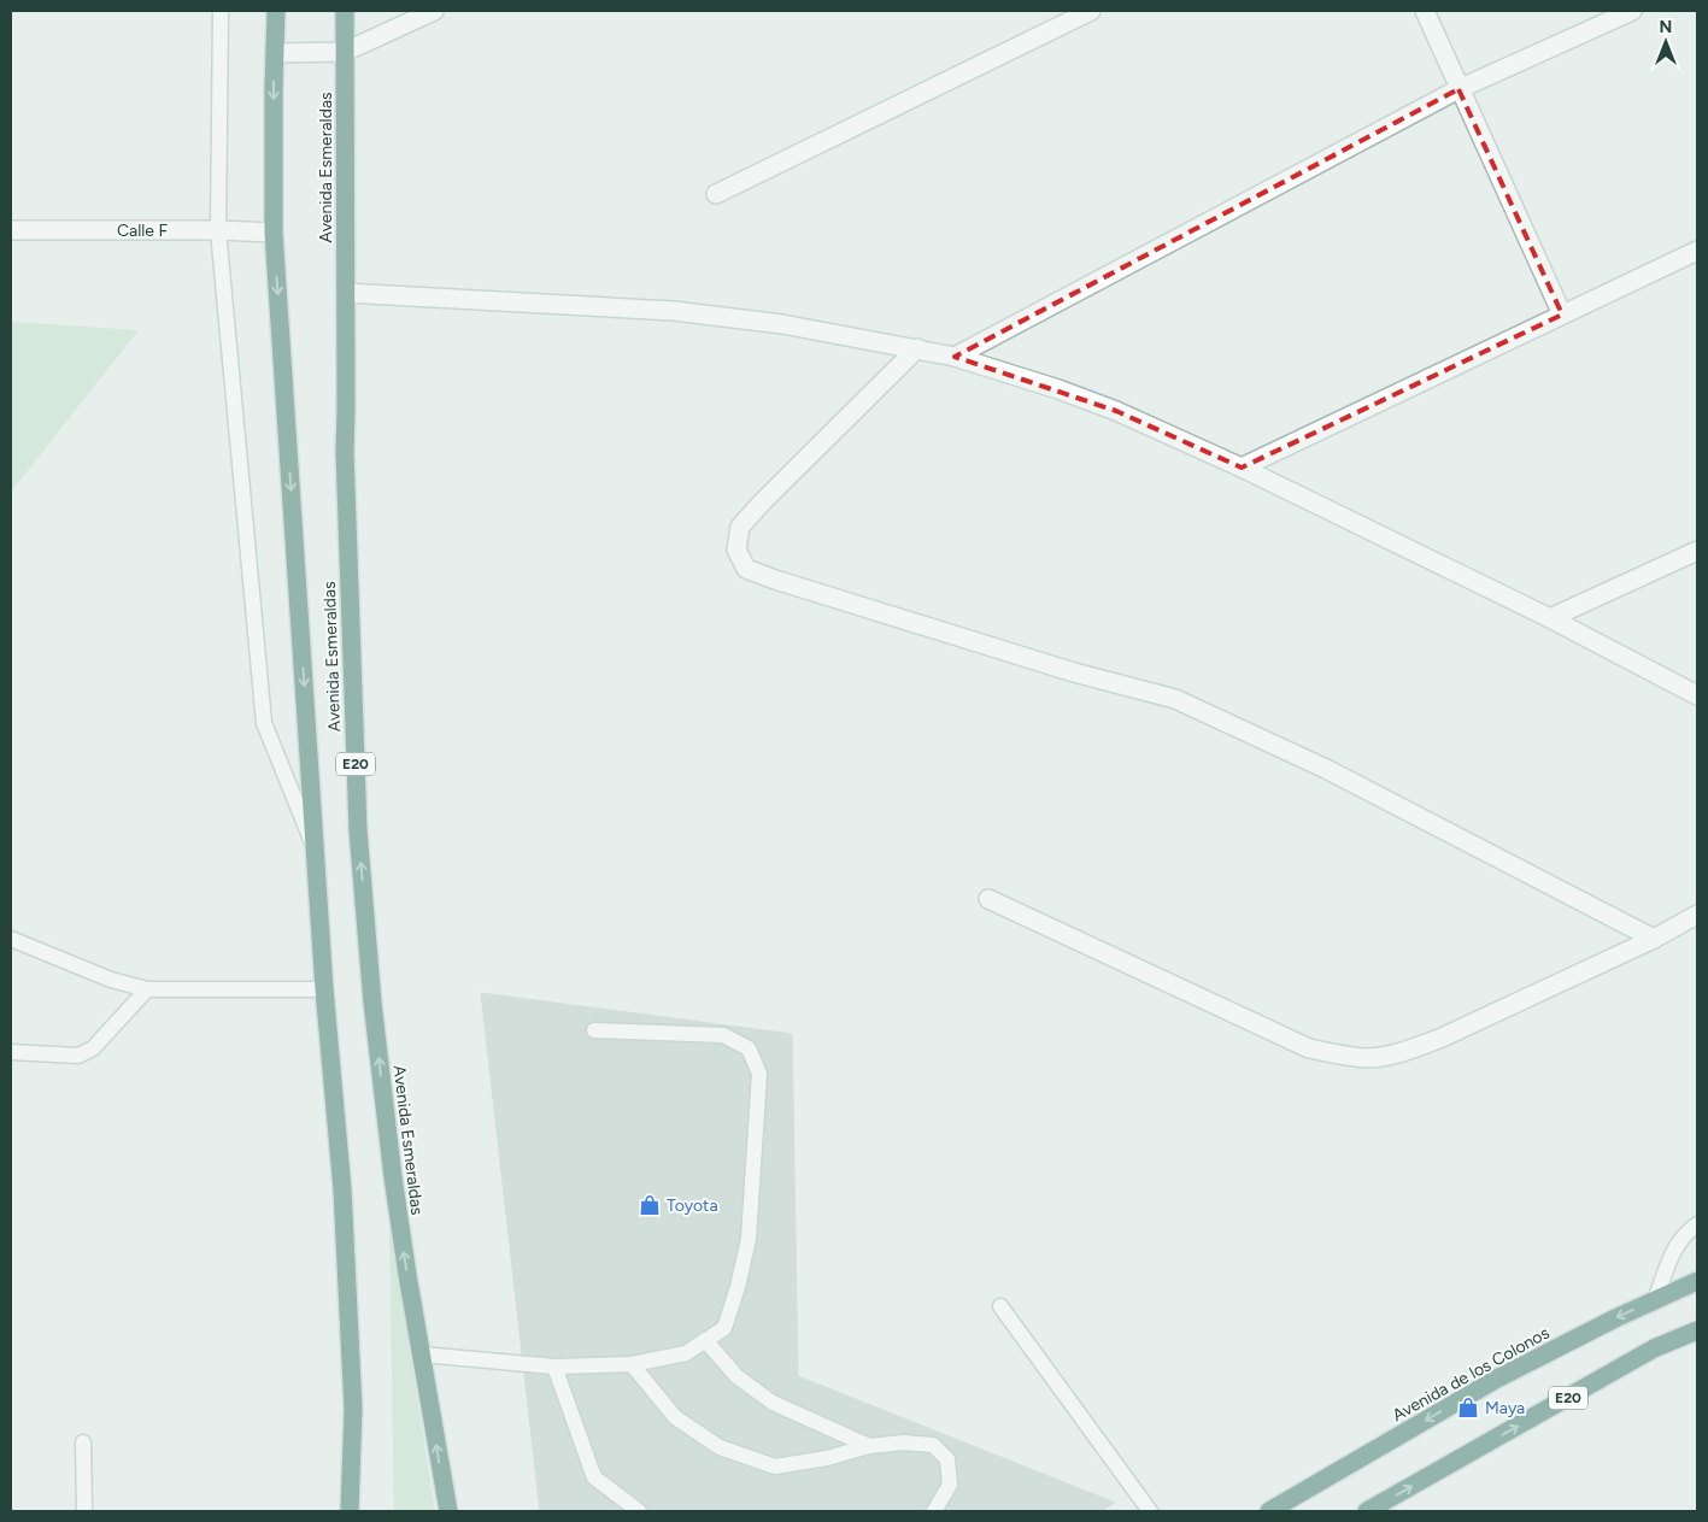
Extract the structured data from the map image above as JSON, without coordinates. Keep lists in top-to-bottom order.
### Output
{
  "streets": {
    "highway": ["Avenida Esmeraldas", "E20", "Avenida de los Colonos"],
    "street": ["Calle F"]
  },
  "crossings": [
    ["Avenida Esmeraldas", "Calle F"]
  ],
  "places": {
    "shop": ["Toyota", "Maya"]
  },
  "north": "top"
}
